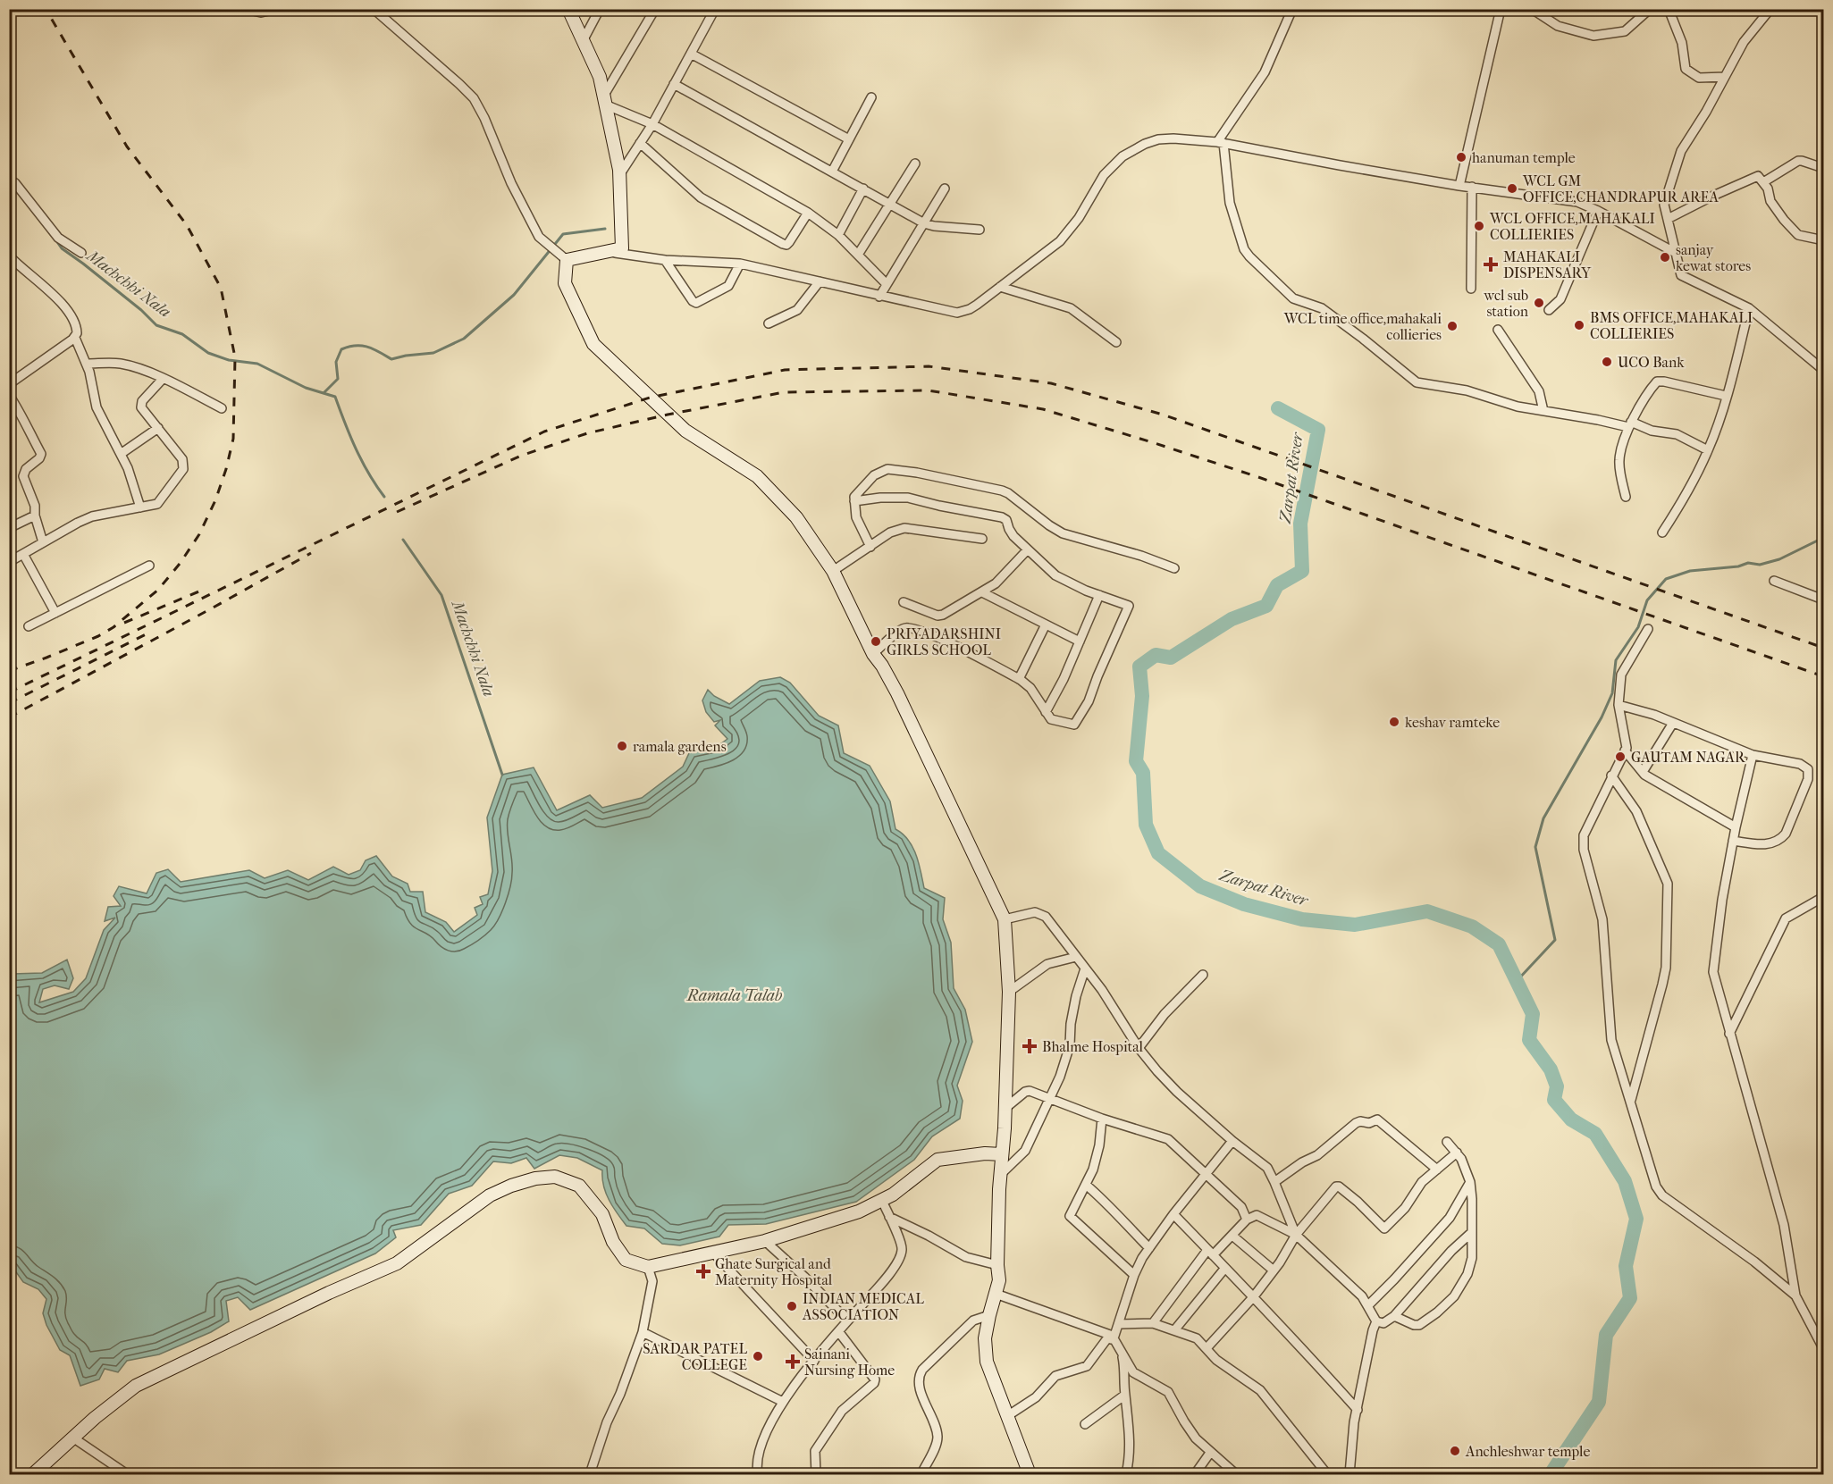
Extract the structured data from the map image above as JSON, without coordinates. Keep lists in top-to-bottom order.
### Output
{
  "water": ["Machchhi Nala", "Zarpat River", "Ramala Talab"],
  "places": {
    "other": [
      "hanuman temple",
      "WCL GM OFFICE,CHANDRAPUR AREA",
      "WCL OFFICE,MAHAKALI COLLIERIES",
      "sanjay kewat stores",
      "wcl sub station",
      "BMS OFFICE,MAHAKALI COLLIERIES",
      "WCL time office,mahakali collieries",
      "UCO Bank",
      "PRIYADARSHINI GIRLS SCHOOL",
      "keshav ramteke",
      "ramala gardens",
      "GAUTAM NAGAR",
      "INDIAN MEDICAL ASSOCIATION",
      "SARDAR PATEL COLLEGE",
      "Anchleshwar temple"
    ],
    "health": [
      "MAHAKALI DISPENSARY",
      "Bhalme Hospital",
      "Ghate Surgical and Maternity Hospital",
      "Sainani Nursing Home"
    ]
  }
}
